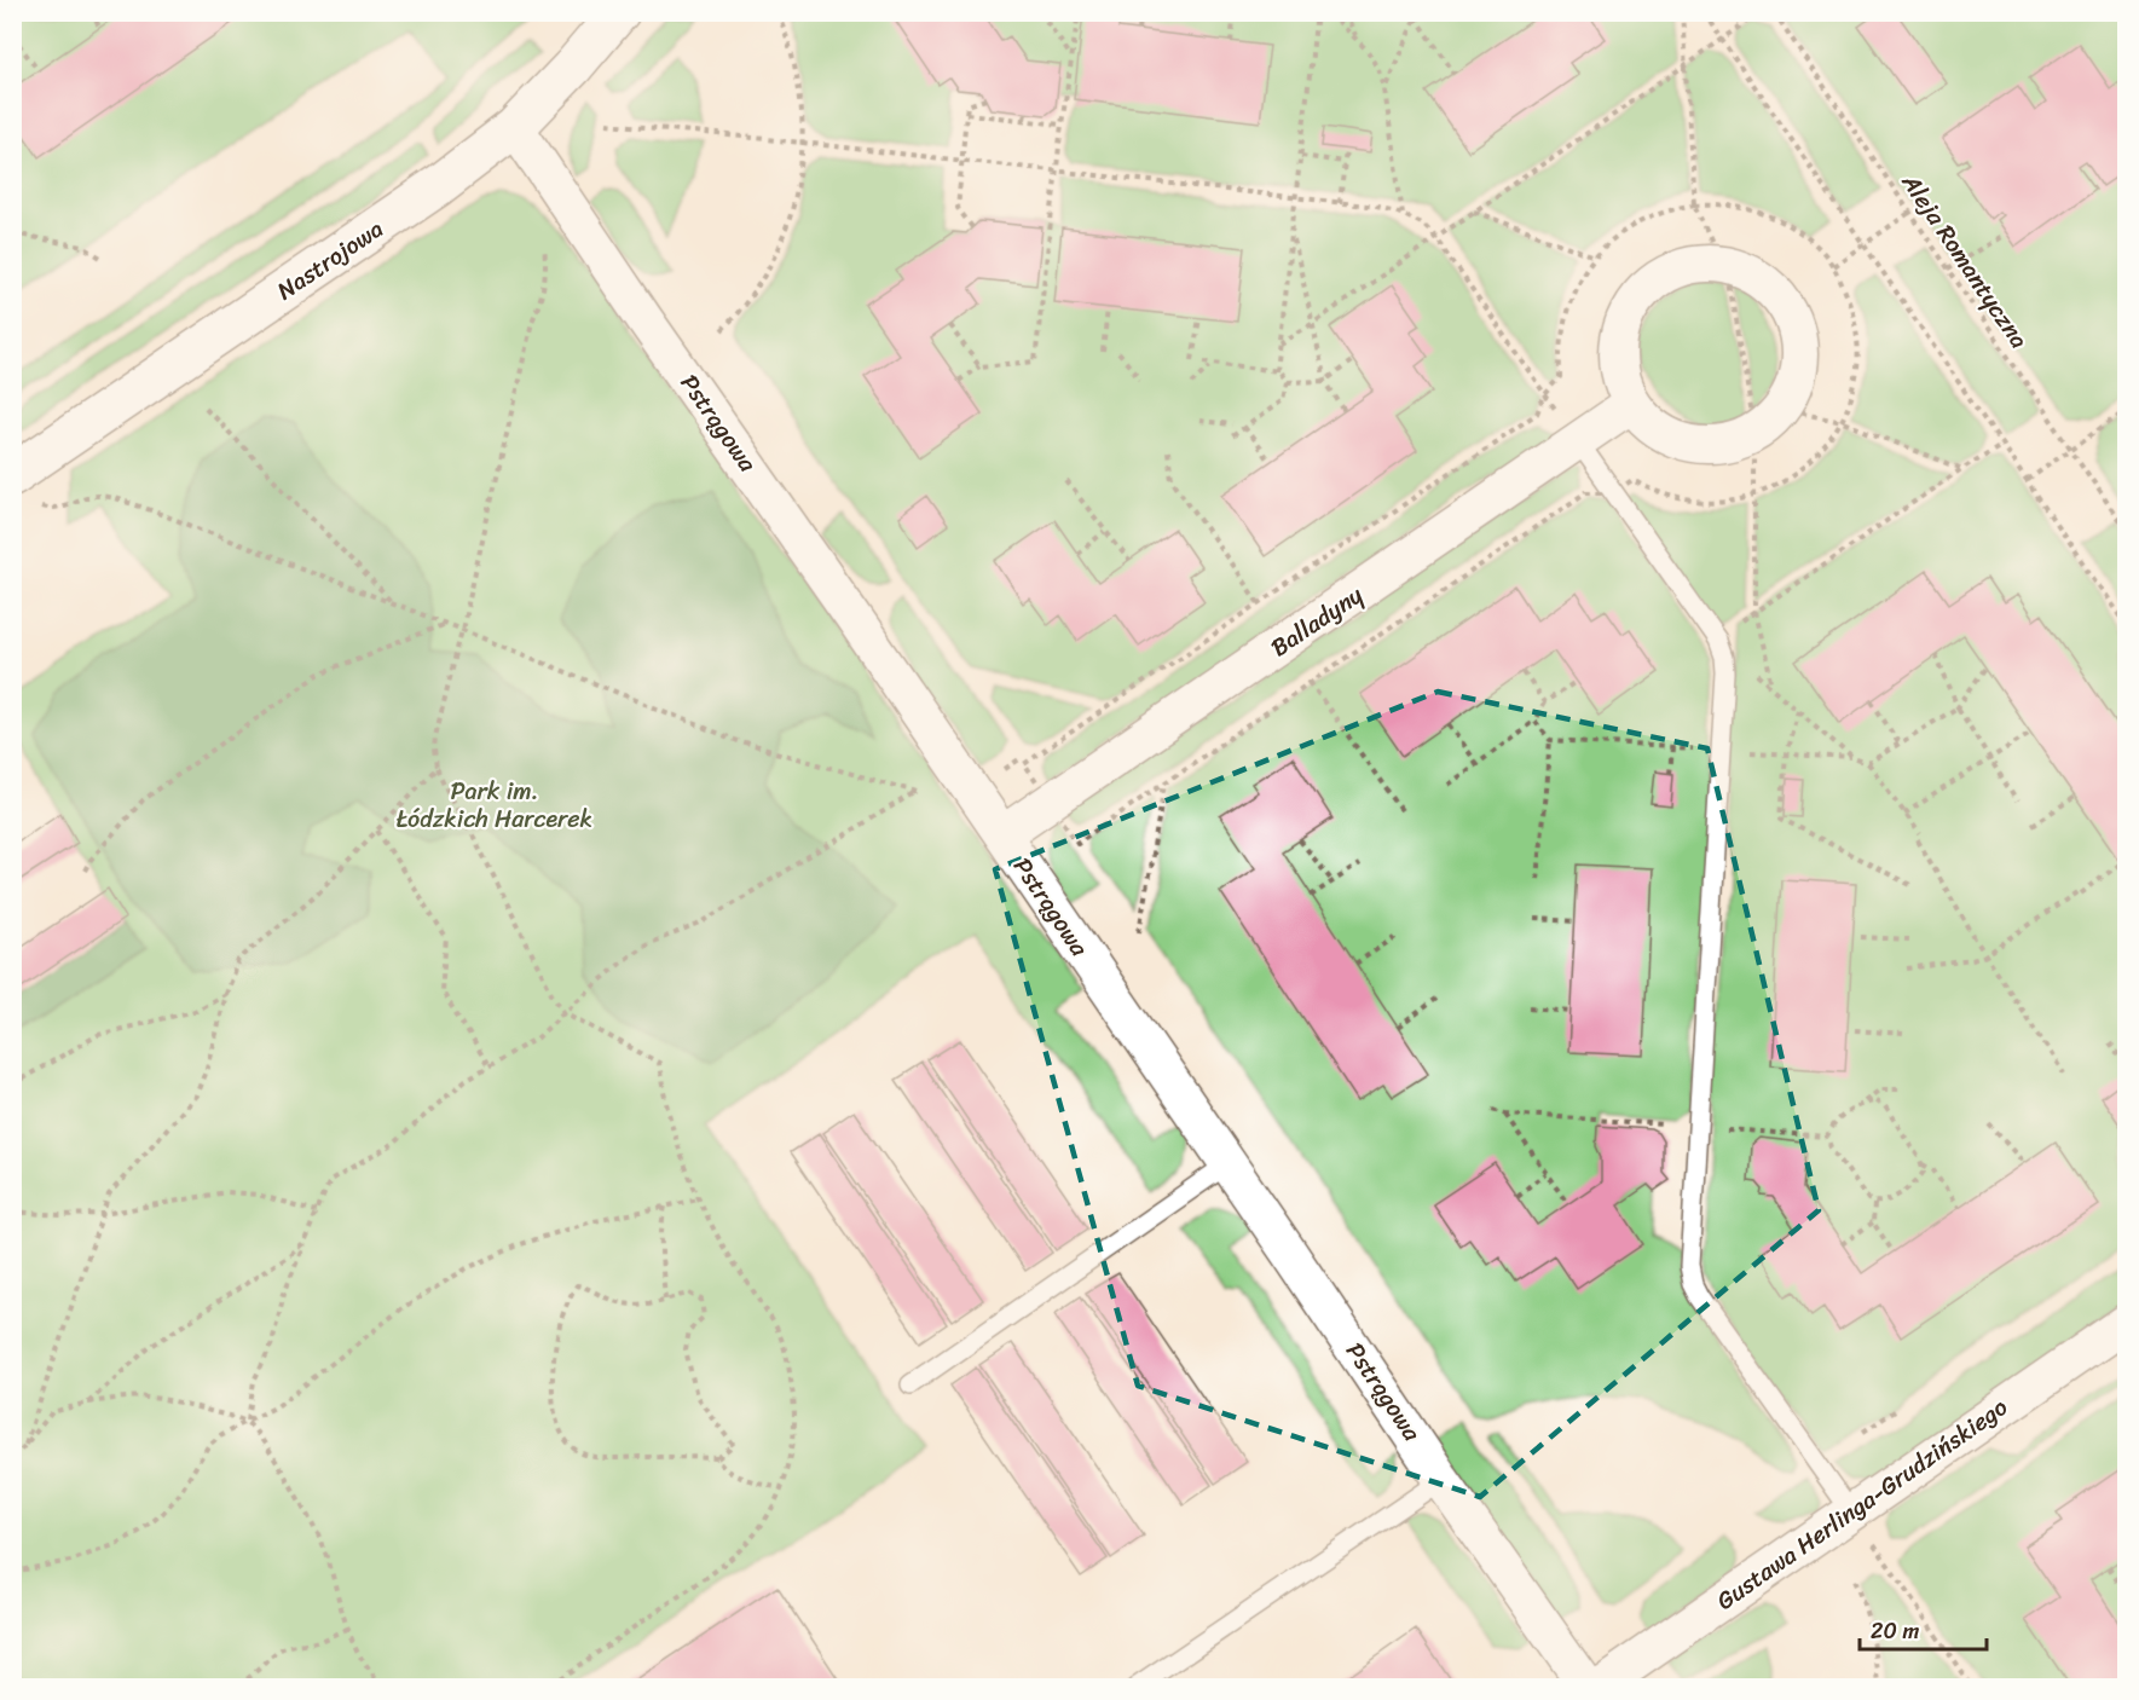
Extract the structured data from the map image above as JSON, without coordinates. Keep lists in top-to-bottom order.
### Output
{
  "streets": {
    "street": [
      "Nastrojowa",
      "Pstrągowa",
      "Balladyny",
      "Gustawa Herlinga-Grudzińskiego"
    ],
    "path": ["Aleja Romantyczna"]
  },
  "crossings": [
    ["Nastrojowa", "Pstrągowa"],
    ["Pstrągowa", "Balladyny"]
  ],
  "parks": ["Park im. Łódzkich Harcerek"],
  "scale_bar": "20 m"
}
